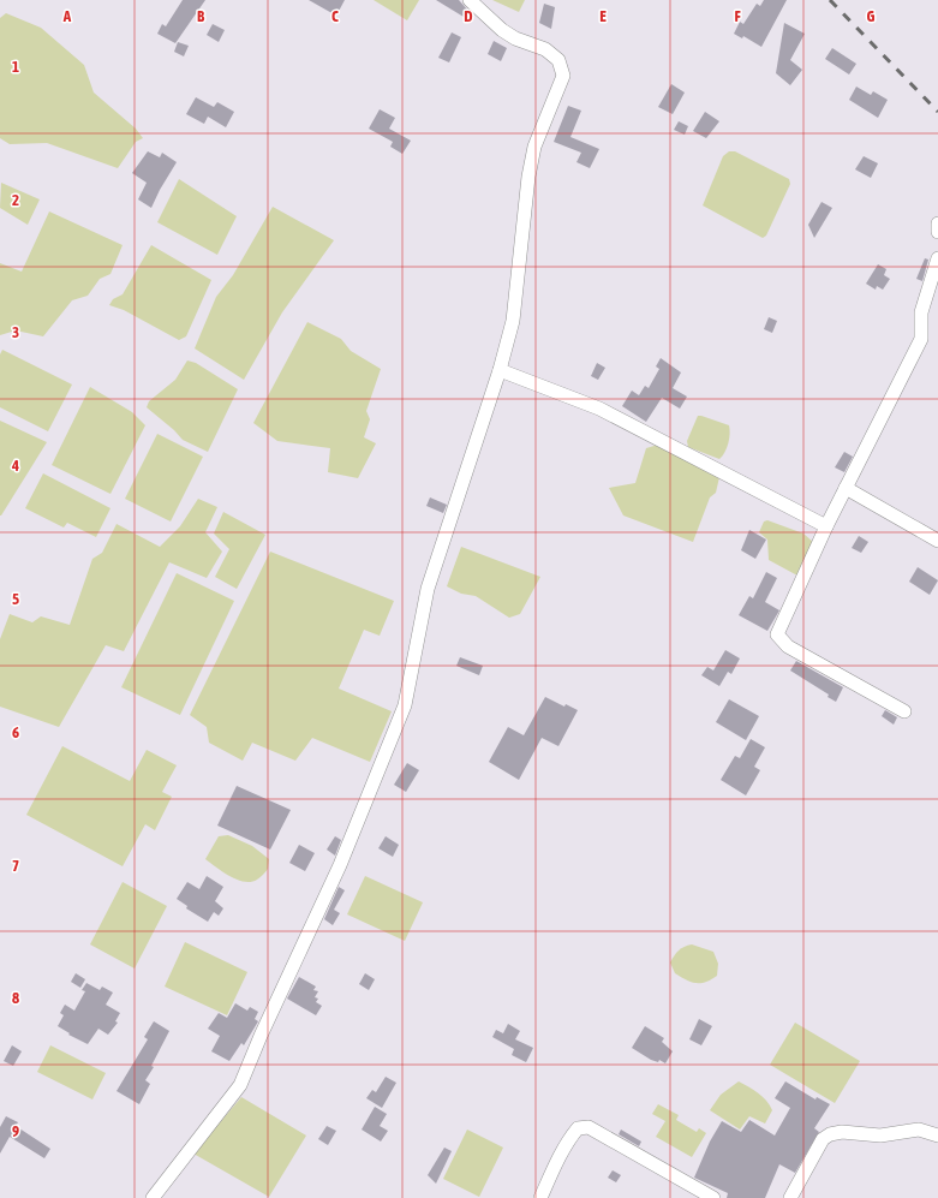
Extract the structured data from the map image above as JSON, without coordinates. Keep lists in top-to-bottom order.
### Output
{
  "grid": {
    "columns": [
      "A",
      "B",
      "C",
      "D",
      "E",
      "F",
      "G"
    ],
    "rows": [
      "1",
      "2",
      "3",
      "4",
      "5",
      "6",
      "7",
      "8",
      "9"
    ]
  }
}
